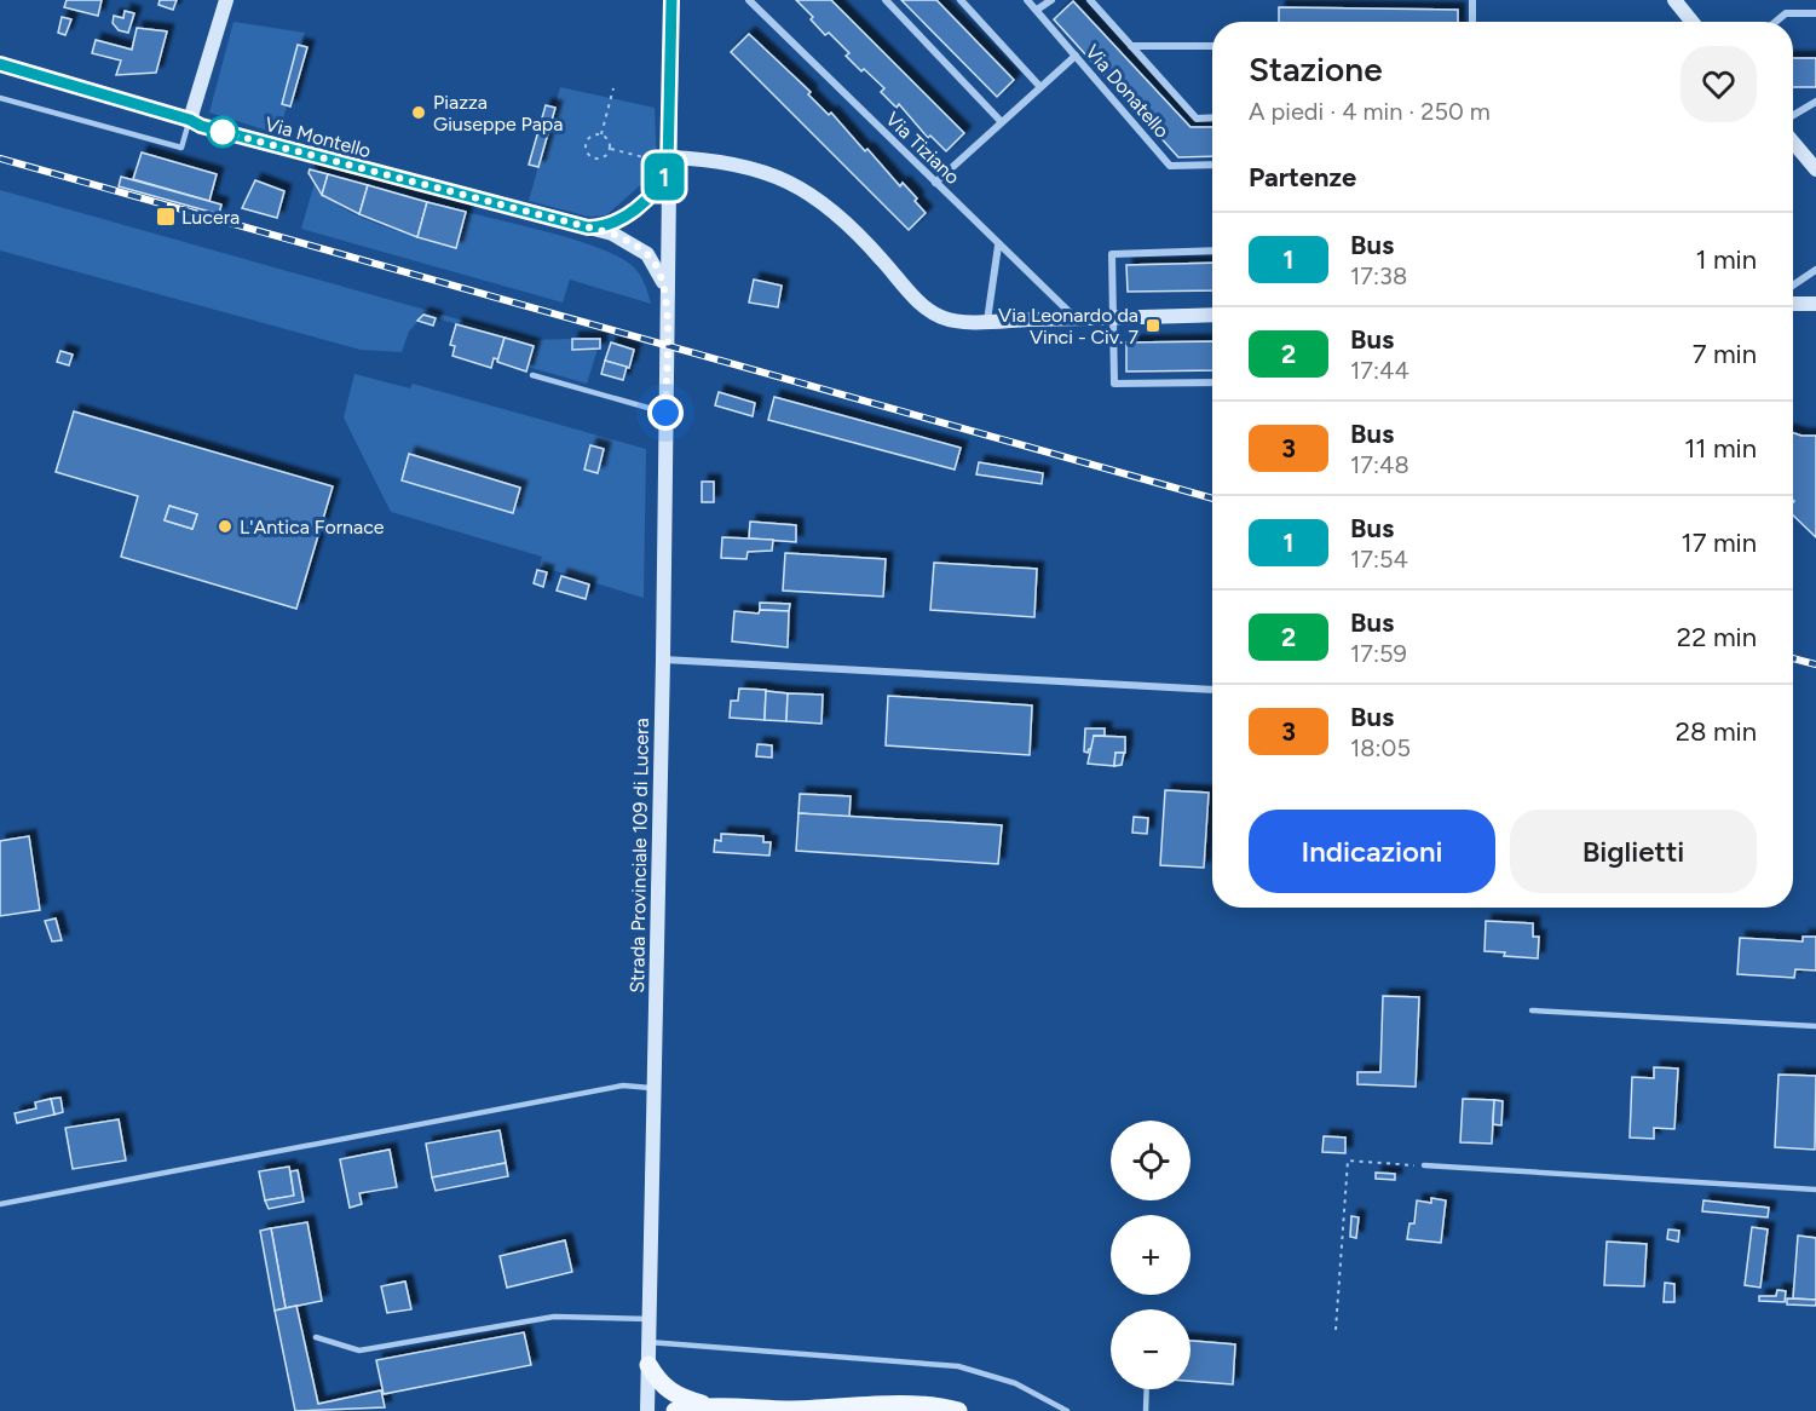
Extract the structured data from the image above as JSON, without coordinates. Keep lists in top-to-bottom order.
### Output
{
  "streets": {
    "main road": ["Via Montello", "Strada Provinciale 109 di Lucera"],
    "street": ["Via Donatello", "Via Tiziano"]
  },
  "crossings": [
    ["Via Montello", "Strada Provinciale 109 di Lucera"]
  ],
  "places": {
    "other": ["Piazza Giuseppe Papa", "L'Antica Fornace"],
    "transit": ["Lucera", "Via Leonardo da Vinci - Civ. 7"]
  },
  "lines": ["bus line 1"],
  "page": {
    "on_map": "1",
    "heading": [
      ["Stazione", "A piedi · 4 min · 250 m"],
      "Partenze"
    ],
    "list": [
      {
        "mark": "1",
        "name": "Bus",
        "note": "17:38",
        "value": "1 min"
      },
      {
        "mark": "2",
        "name": "Bus",
        "note": "17:44",
        "value": "7 min"
      },
      {
        "mark": "3",
        "name": "Bus",
        "note": "17:48",
        "value": "11 min"
      },
      {
        "mark": "1",
        "name": "Bus",
        "note": "17:54",
        "value": "17 min"
      },
      {
        "mark": "2",
        "name": "Bus",
        "note": "17:59",
        "value": "22 min"
      },
      {
        "mark": "3",
        "name": "Bus",
        "note": "18:05",
        "value": "28 min"
      }
    ],
    "buttons": ["Indicazioni", "Biglietti"],
    "map_buttons": ["+", "−"]
  }
}
